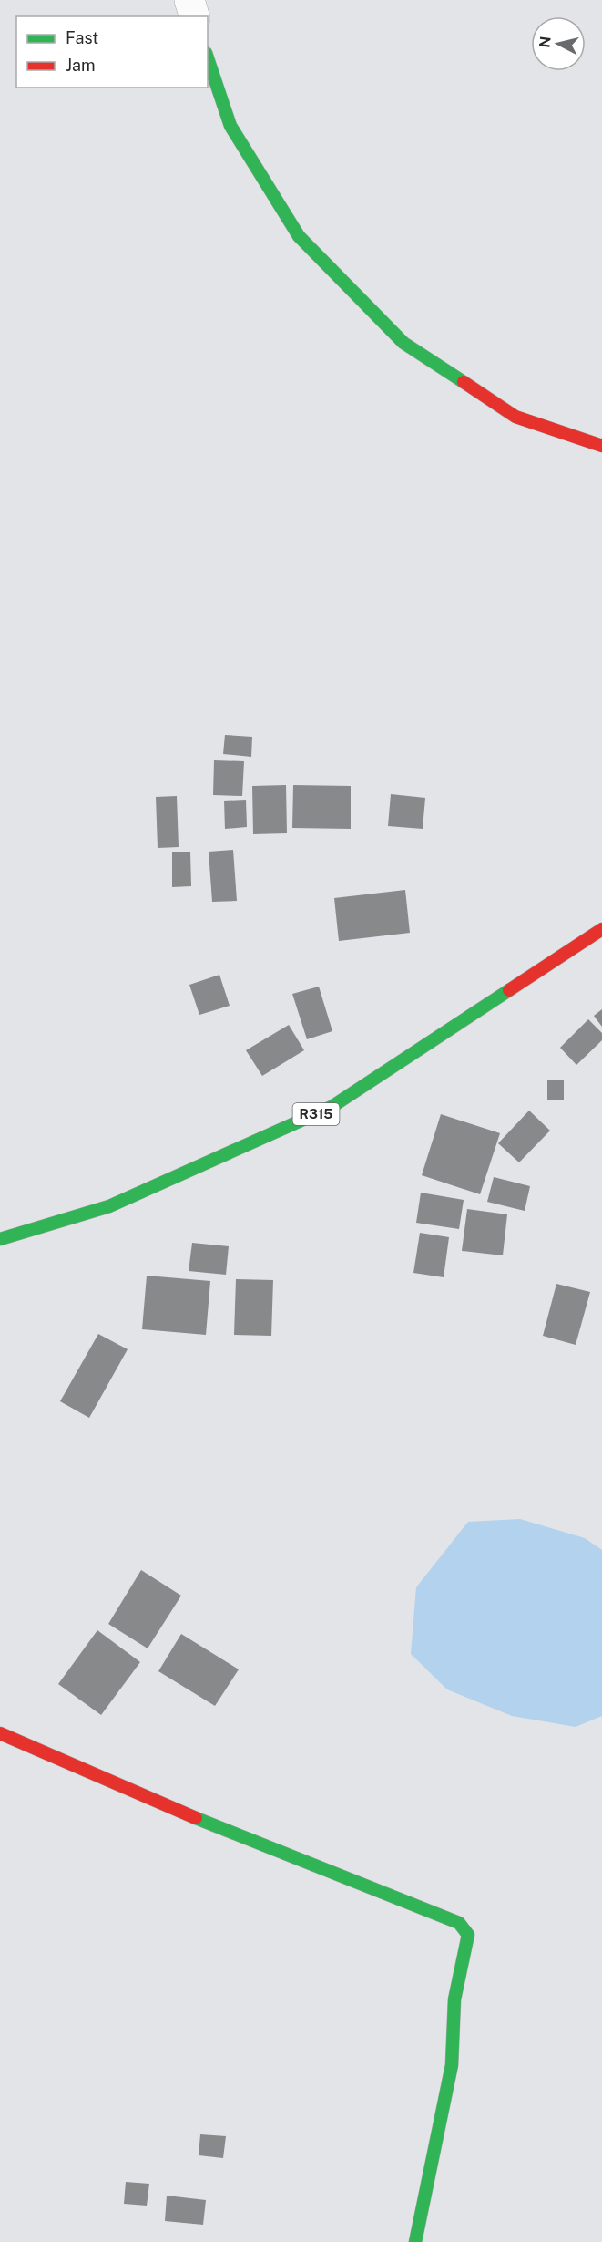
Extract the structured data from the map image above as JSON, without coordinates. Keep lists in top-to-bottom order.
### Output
{
  "streets": {
    "street": ["R315"]
  },
  "legend": ["Fast", "Jam"],
  "north": "left"
}
